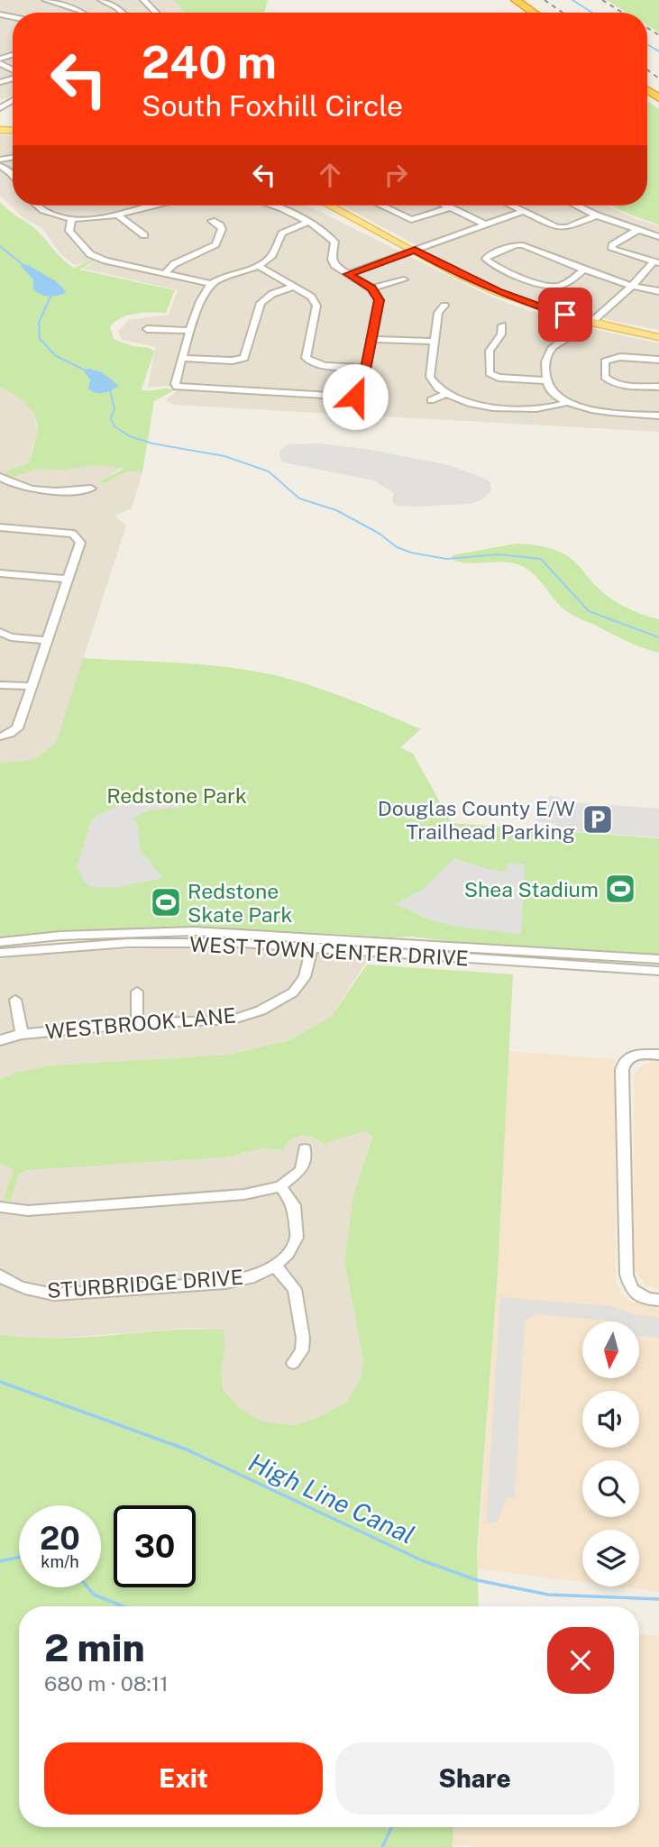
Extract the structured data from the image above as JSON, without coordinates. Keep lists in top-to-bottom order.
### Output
{
  "streets": {
    "street": ["WEST TOWN CENTER DRIVE", "WESTBROOK LANE", "STURBRIDGE DRIVE"]
  },
  "crossings": [
    ["WEST TOWN CENTER DRIVE", "WESTBROOK LANE"]
  ],
  "water": ["High Line Canal"],
  "parks": ["Redstone Park"],
  "places": {
    "parking": ["Douglas County E/W Trailhead Parking"],
    "sports": ["Shea Stadium", "Redstone Skate Park"]
  },
  "north": "bottom",
  "page": {
    "turn": ["240 m", "South Foxhill Circle"],
    "speed": "20 km/h",
    "limit": "30",
    "heading": ["2 min", "680 m · 08:11"],
    "buttons": ["Exit", "Share"]
  }
}
